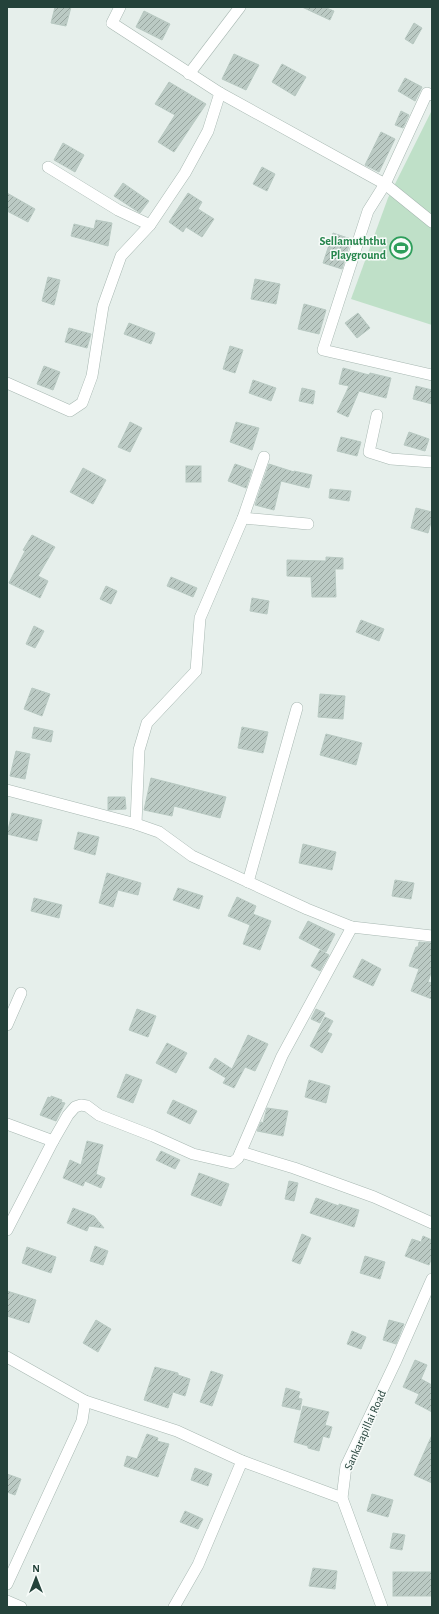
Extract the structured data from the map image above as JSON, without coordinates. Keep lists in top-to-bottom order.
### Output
{
  "streets": {
    "street": ["Sankarapillai Road"]
  },
  "places": {
    "sports": ["Sellamuththu Playground"]
  },
  "north": "top"
}
